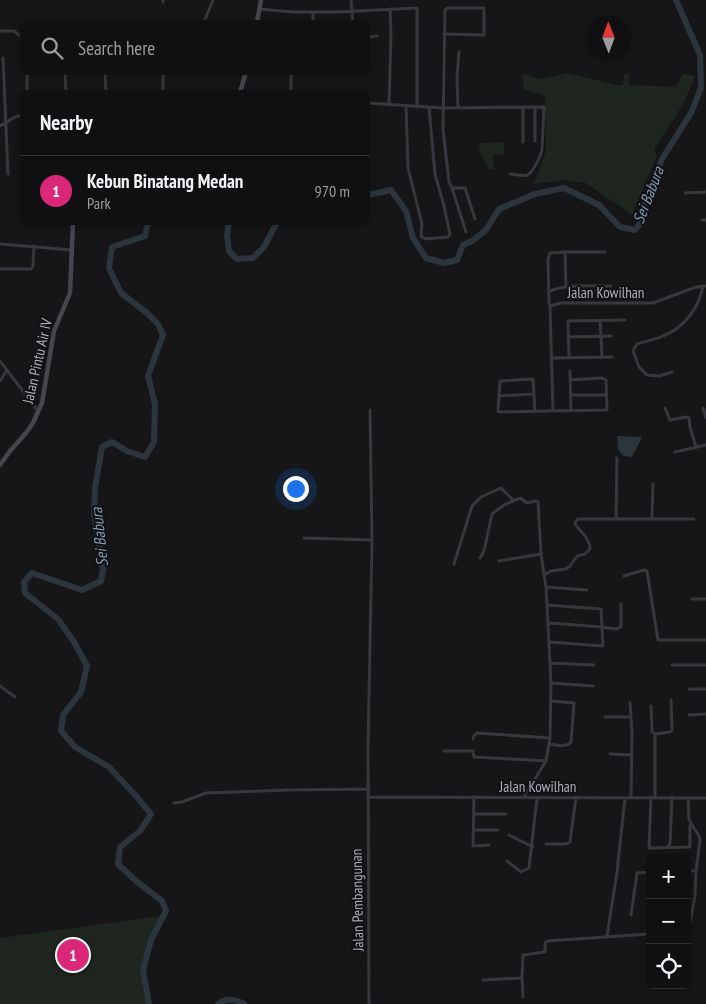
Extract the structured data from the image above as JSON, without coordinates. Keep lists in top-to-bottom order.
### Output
{
  "streets": {
    "main road": ["Jalan Pintu Air IV"],
    "street": ["Jalan Kowilhan", "Jalan Pembangunan"]
  },
  "crossings": [
    ["Jalan Kowilhan", "Jalan Pembangunan"]
  ],
  "water": ["Sei Babura"],
  "north": "top",
  "page": {
    "search": "Search here",
    "heading": "Nearby",
    "list": [
      {
        "mark": "1",
        "name": "Kebun Binatang Medan",
        "note": "Park",
        "value": "970 m"
      }
    ],
    "map_buttons": ["+", "−"],
    "pins": "1"
  }
}
